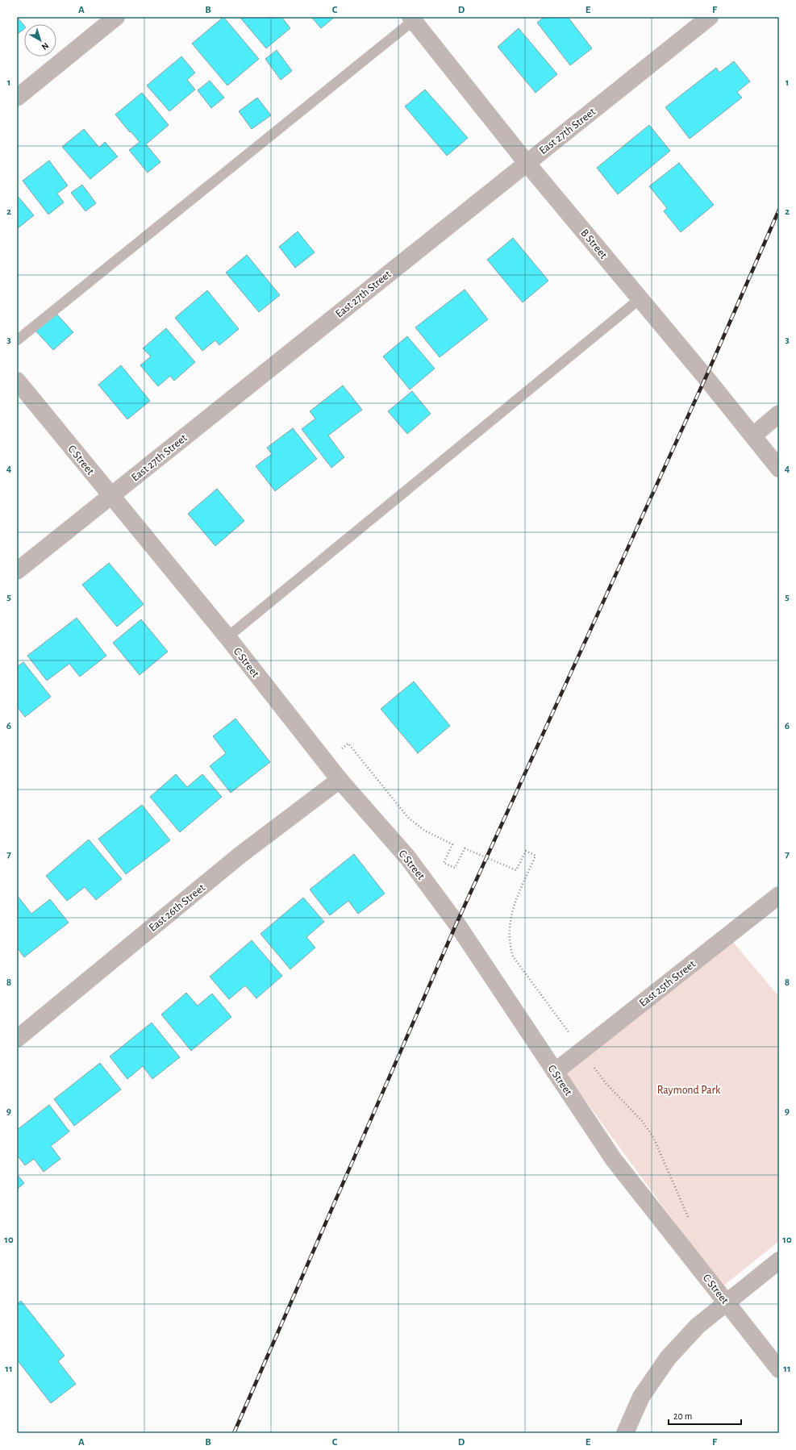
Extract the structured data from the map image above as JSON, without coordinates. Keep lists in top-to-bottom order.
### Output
{
  "streets": {
    "street": [
      "East 27th Street",
      "B Street",
      "C Street",
      "East 26th Street",
      "East 25th Street"
    ]
  },
  "crossings": [
    ["East 27th Street", "B Street"],
    ["East 27th Street", "C Street"],
    ["C Street", "East 26th Street"],
    ["C Street", "East 25th Street"]
  ],
  "parks": ["Raymond Park"],
  "scale_bar": "20 m",
  "north": "bottom right",
  "grid": {
    "columns": [
      "A",
      "B",
      "C",
      "D",
      "E",
      "F"
    ],
    "rows": [
      "1",
      "2",
      "3",
      "4",
      "5",
      "6",
      "7",
      "8",
      "9",
      "10",
      "11"
    ]
  }
}
